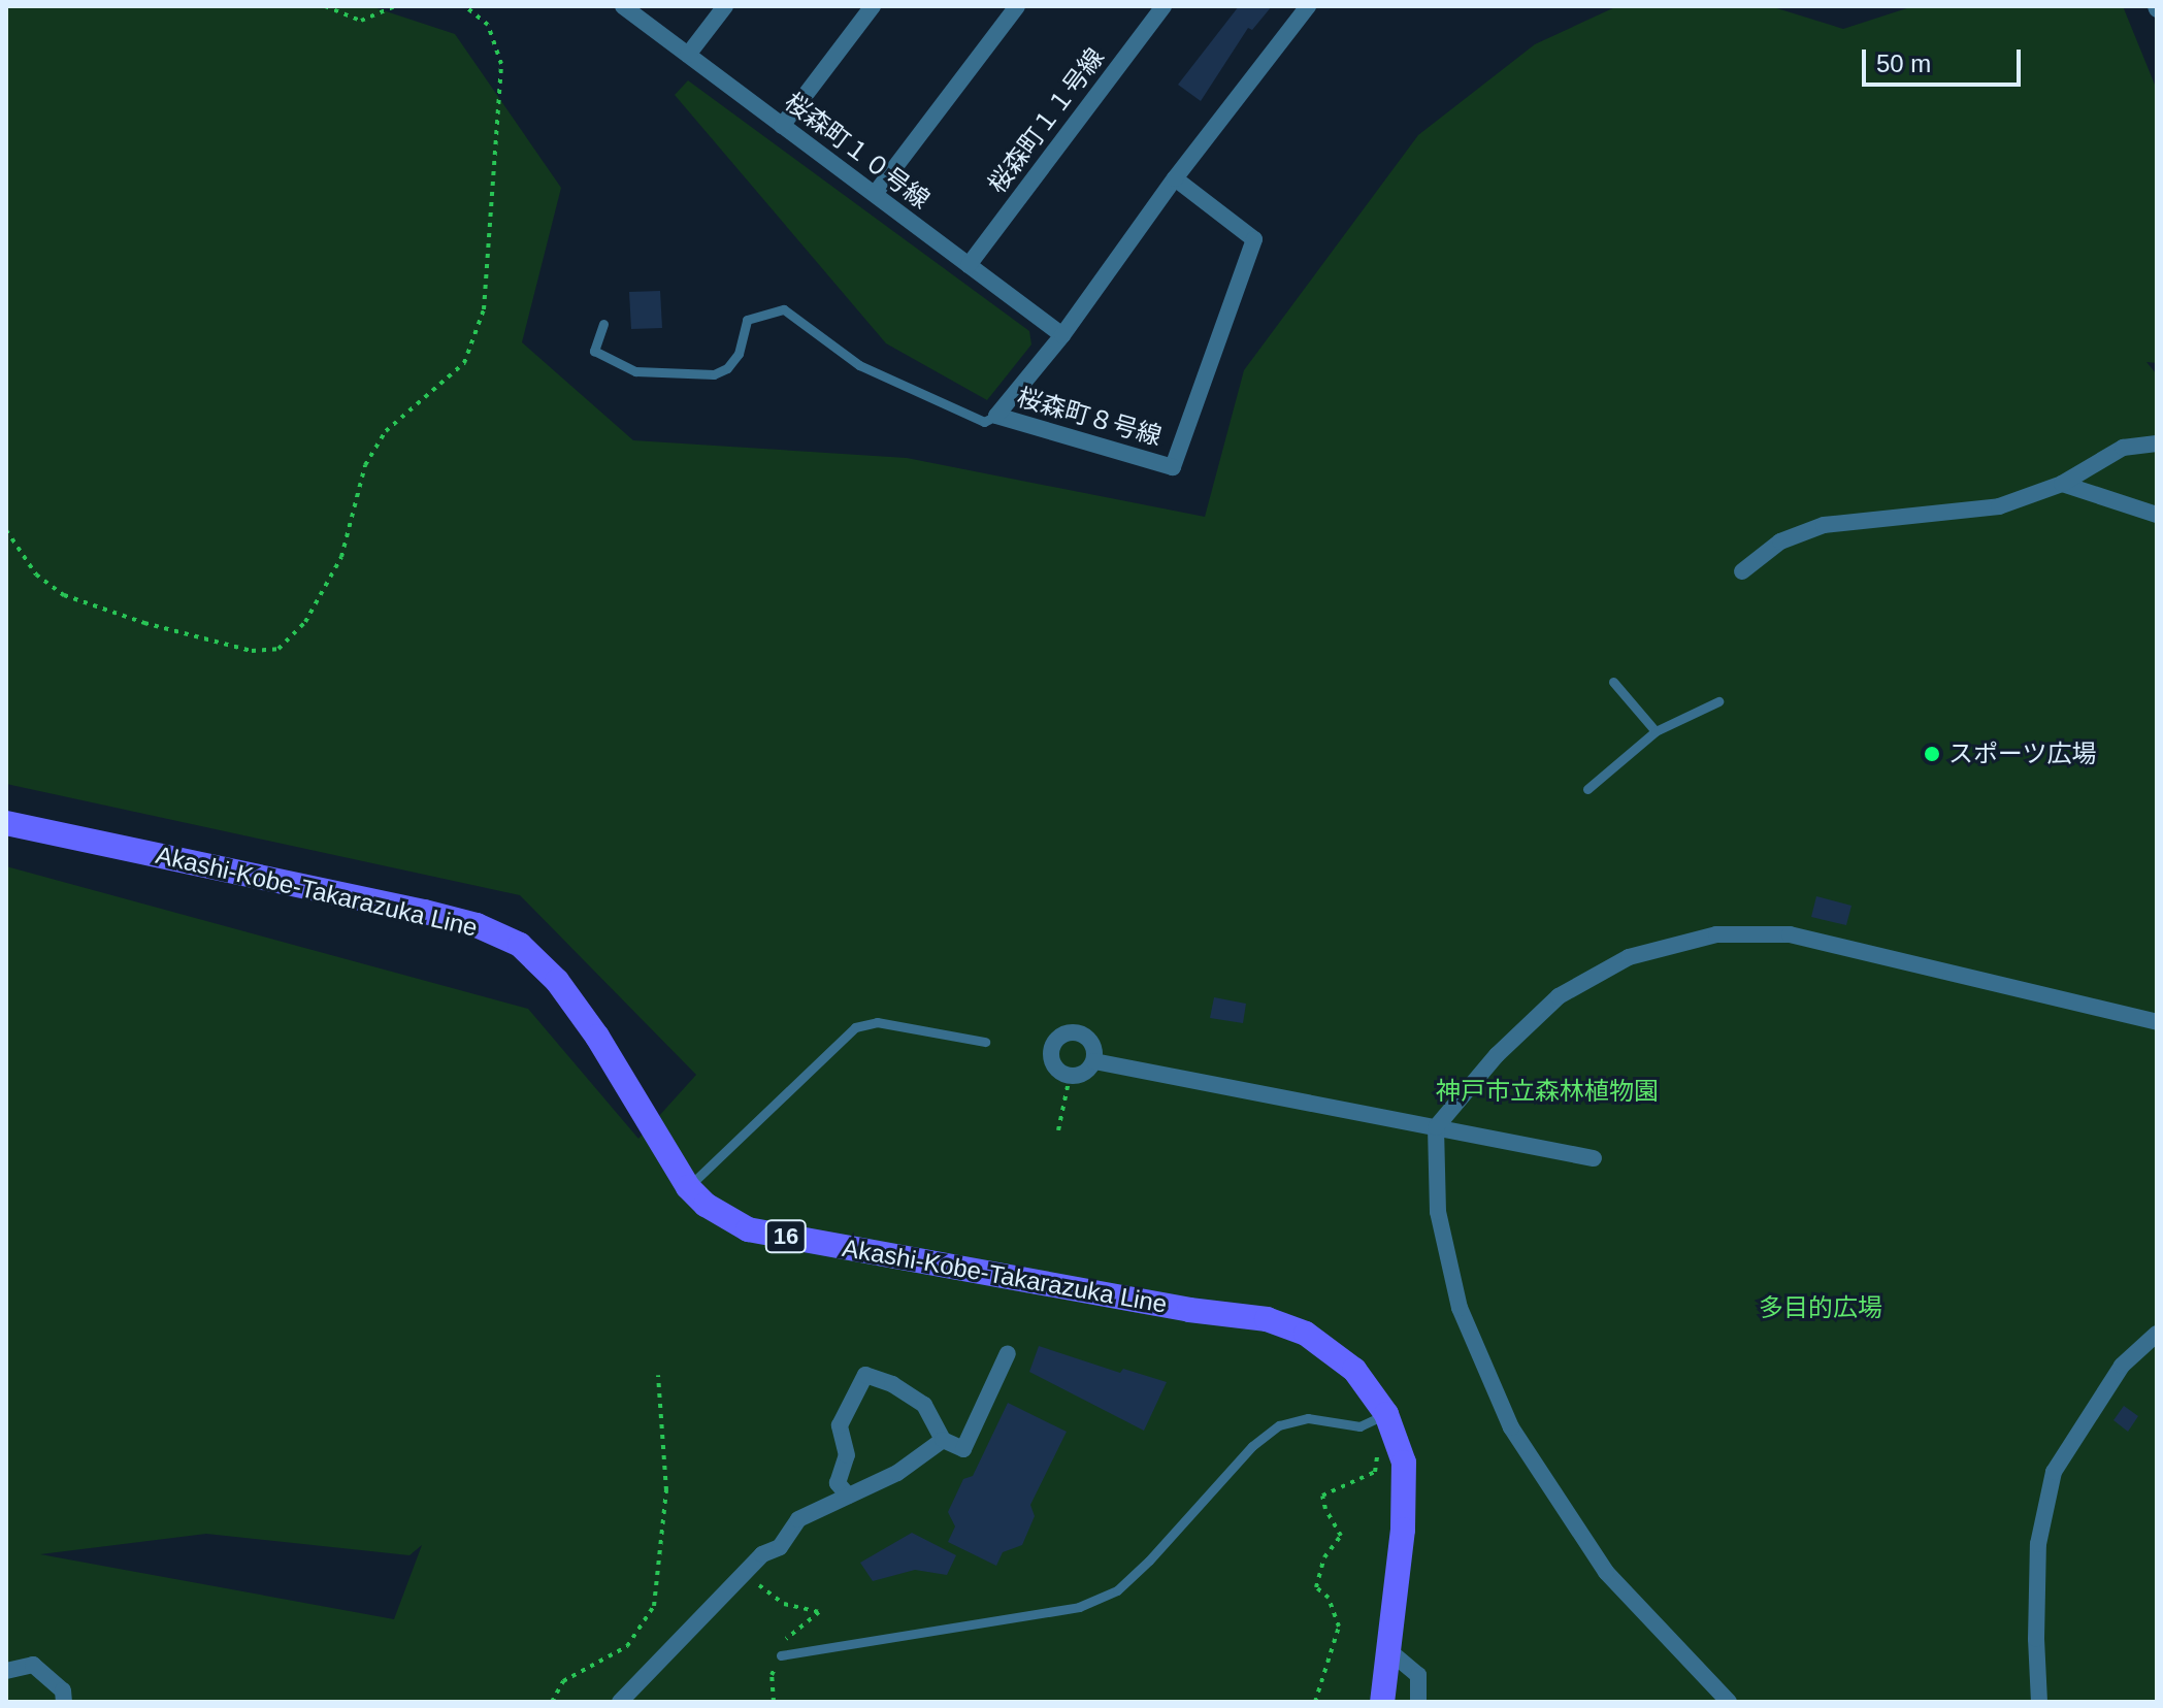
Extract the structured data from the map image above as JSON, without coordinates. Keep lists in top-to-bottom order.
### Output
{
  "streets": {
    "main road": ["Akashi-Kobe-Takarazuka Line", "16"],
    "street": ["桜森町１１号線", "桜森町１０号線", "桜森町８号線"]
  },
  "crossings": [
    ["桜森町１１号線", "桜森町１０号線"],
    ["桜森町１０号線", "桜森町８号線"]
  ],
  "parks": ["神戸市立森林植物園", "多目的広場"],
  "places": ["スポーツ広場"],
  "scale_bar": "50 m"
}
